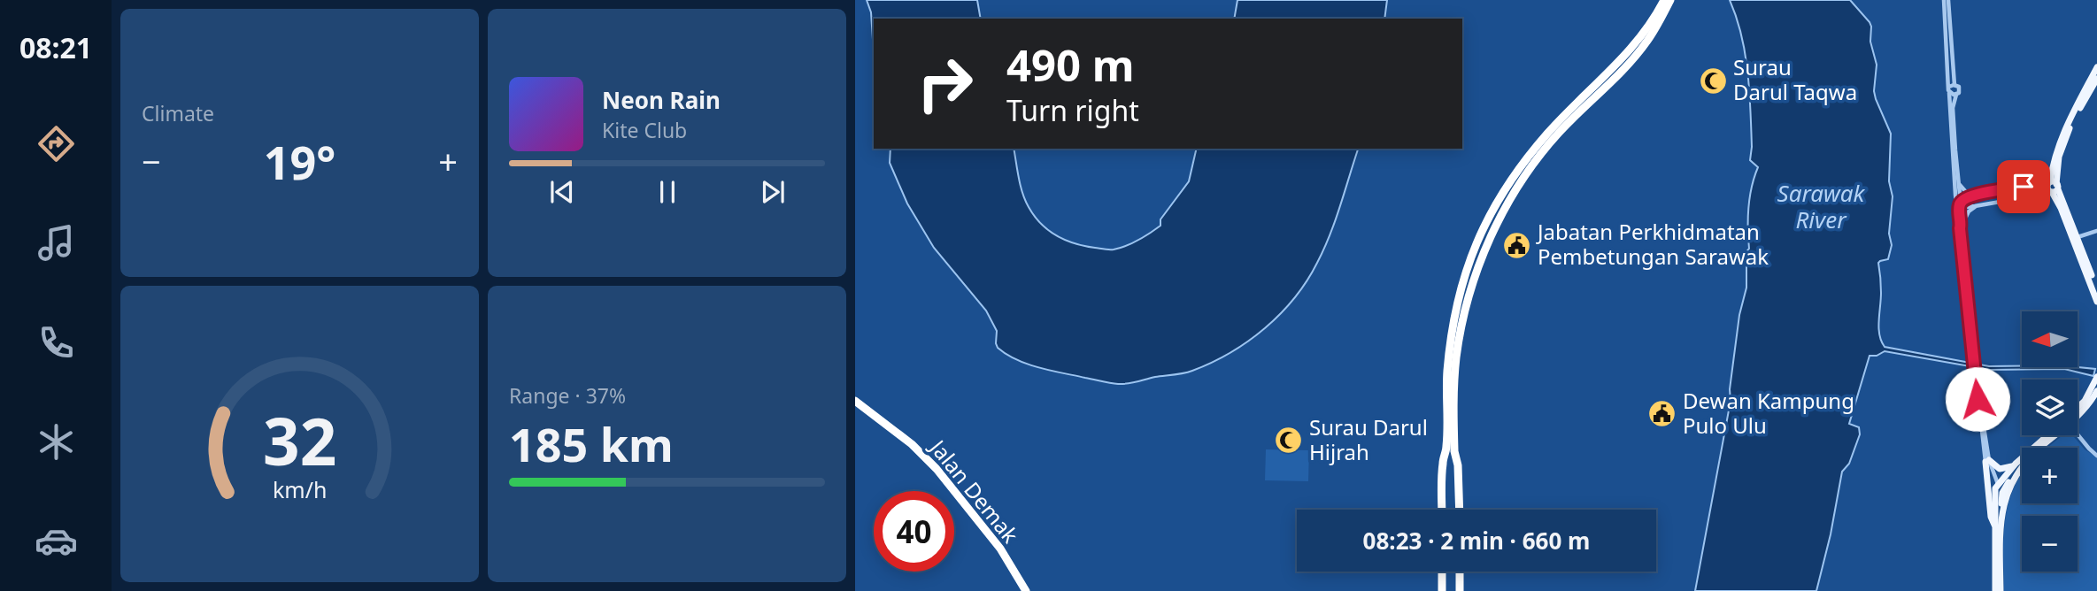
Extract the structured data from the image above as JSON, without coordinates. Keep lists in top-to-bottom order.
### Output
{
  "streets": {
    "highway": ["Jalan Demak"]
  },
  "water": ["Sarawak River"],
  "places": {
    "mosque": ["Surau Darul Taqwa", "Surau Darul Hijrah"],
    "public building": ["Jabatan Perkhidmatan Pembetungan Sarawak", "Dewan Kampung Pulo Ulu"]
  },
  "north": "left",
  "page": {
    "tabs": "08:21",
    "tile": [
      "Climate",
      ["Range · 37%", "185 km"]
    ],
    "turn": ["490 m", "Turn right"],
    "song": ["Neon Rain", "Kite Club"],
    "heat": ["−", "19°", "+"],
    "map_buttons": ["+", "−"],
    "limit": "40",
    "trip": "08:23 · 2 min · 660 m",
    "gauge": ["32", "km/h"]
  }
}
